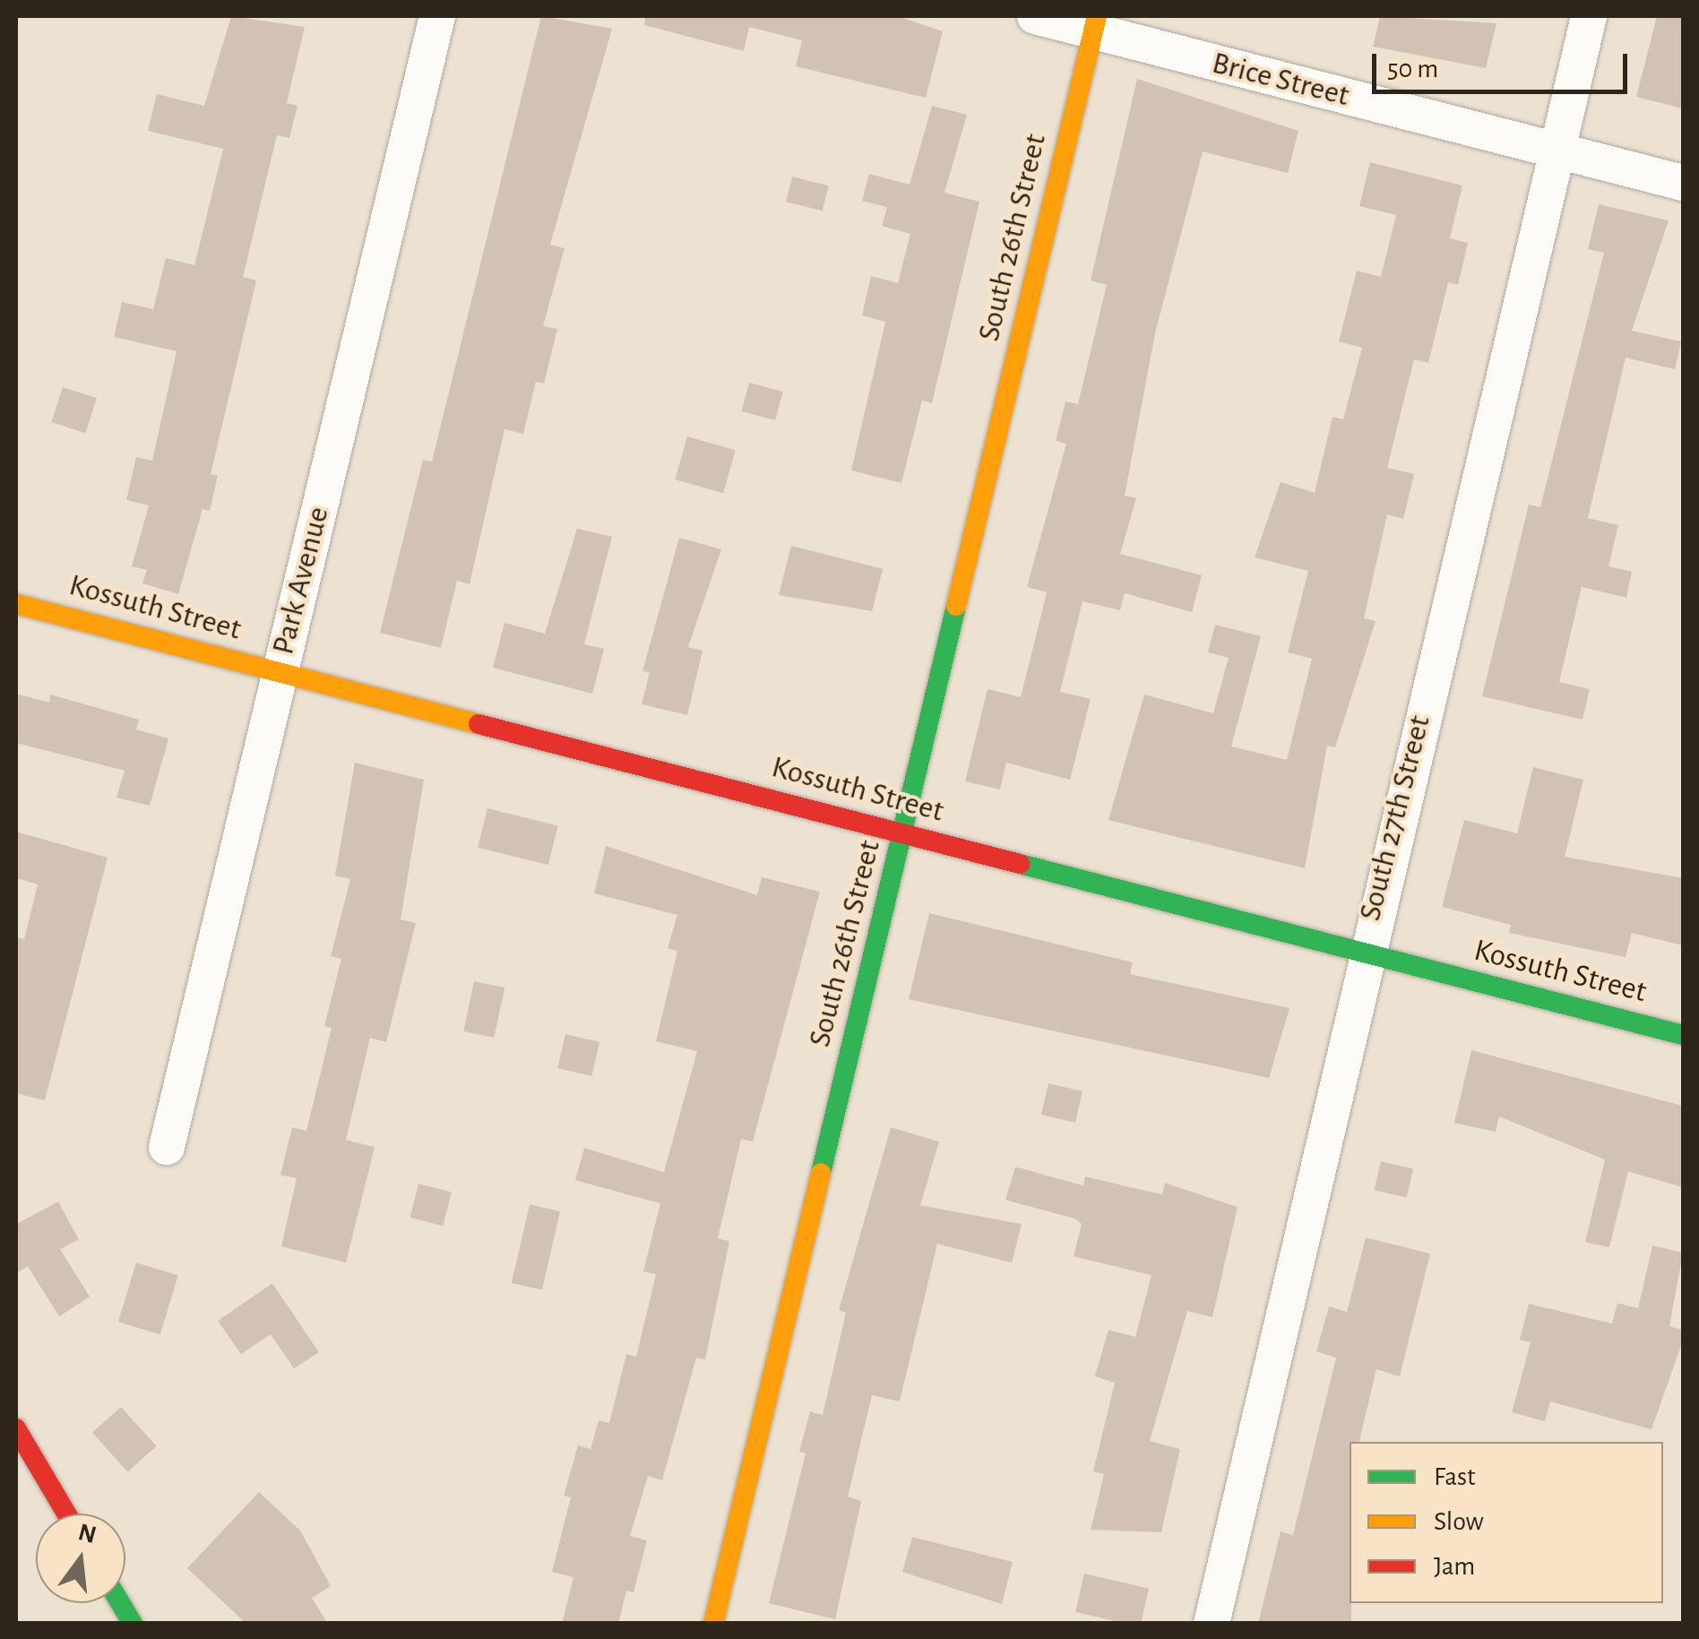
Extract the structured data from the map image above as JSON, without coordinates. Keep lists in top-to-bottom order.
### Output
{
  "streets": {
    "street": [
      "Brice Street",
      "South 26th Street",
      "Park Avenue",
      "Kossuth Street",
      "South 27th Street"
    ]
  },
  "crossings": [
    ["Brice Street", "South 26th Street"],
    ["Brice Street", "South 27th Street"],
    ["South 26th Street", "Kossuth Street"],
    ["Park Avenue", "Kossuth Street"],
    ["Kossuth Street", "South 27th Street"]
  ],
  "legend": ["Fast", "Slow", "Jam"],
  "scale_bar": "50 m",
  "north": "top"
}
